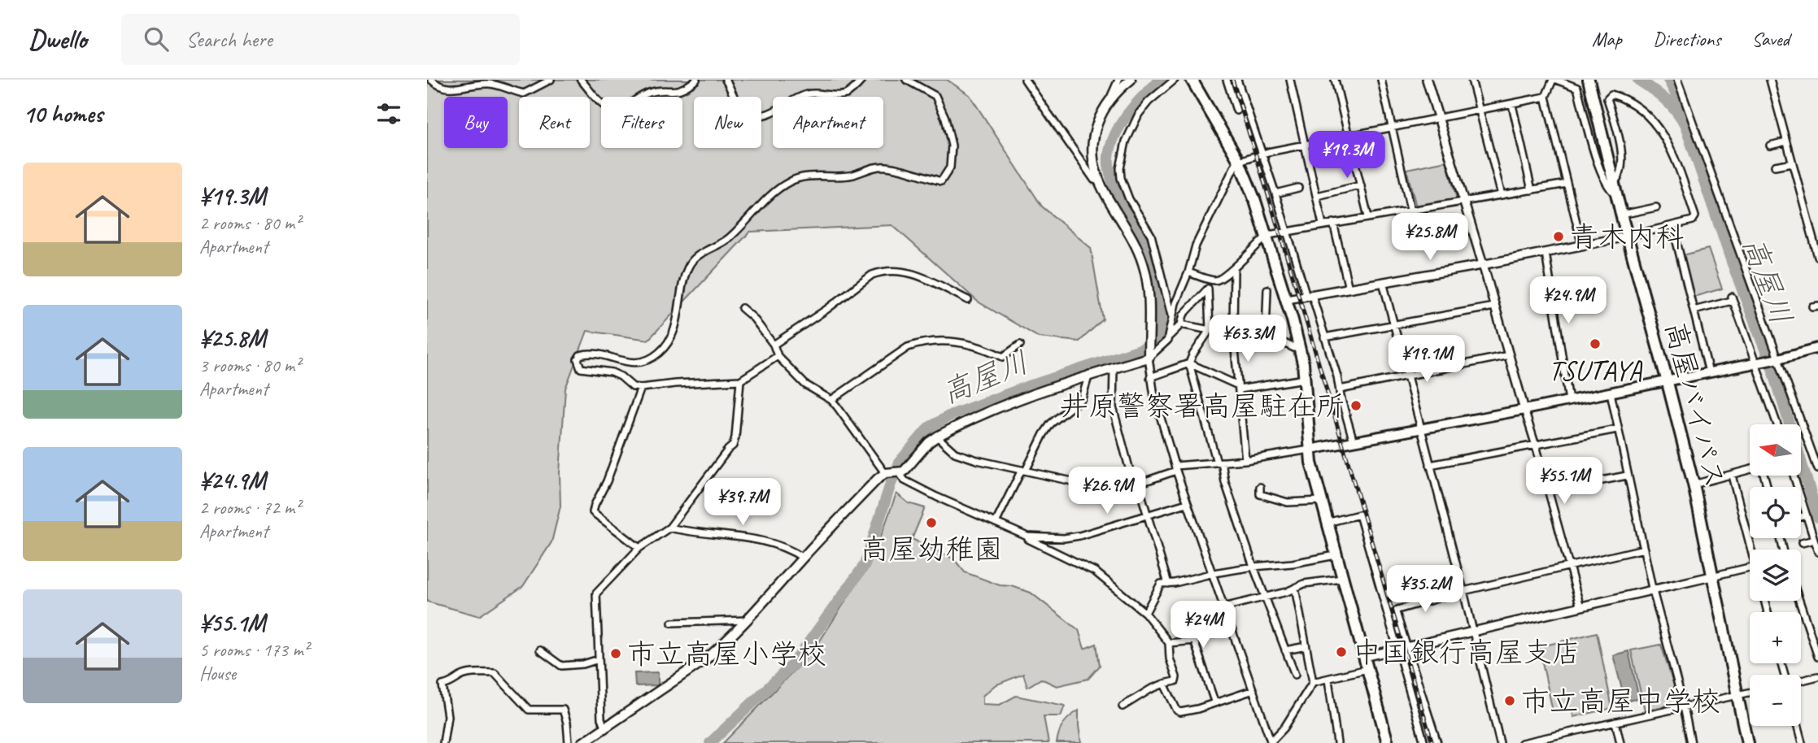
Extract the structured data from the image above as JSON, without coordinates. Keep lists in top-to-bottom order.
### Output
{
  "streets": {
    "highway": ["高屋バイパス"]
  },
  "water": ["高屋川"],
  "places": [
    "青木内科",
    "TSUTAYA",
    "井原警察署高屋駐在所",
    "高屋幼稚園",
    "中国銀行高屋支店",
    "市立高屋小学校",
    "市立高屋中学校"
  ],
  "north": "left",
  "page": {
    "header": "Dwello",
    "search": "Search here",
    "nav": ["Map", "Directions", "Saved"],
    "heading": "10 homes",
    "chip": [
      "Buy",
      "Rent",
      "Filters",
      "New",
      "Apartment"
    ],
    "price": [
      "¥19.3M",
      "¥25.8M",
      "¥24.9M",
      "¥63.3M",
      "¥19.1M",
      "¥55.1M",
      "¥26.9M",
      "¥39.7M",
      "¥35.2M",
      "¥24M"
    ],
    "list": [
      {
        "name": "¥19.3M",
        "note": "2 rooms · 80 m² · Apartment"
      },
      {
        "name": "¥25.8M",
        "note": "3 rooms · 80 m² · Apartment"
      },
      {
        "name": "¥24.9M",
        "note": "2 rooms · 72 m² · Apartment"
      },
      {
        "name": "¥55.1M",
        "note": "5 rooms · 173 m² · House"
      }
    ],
    "map_buttons": ["+", "−"]
  }
}
